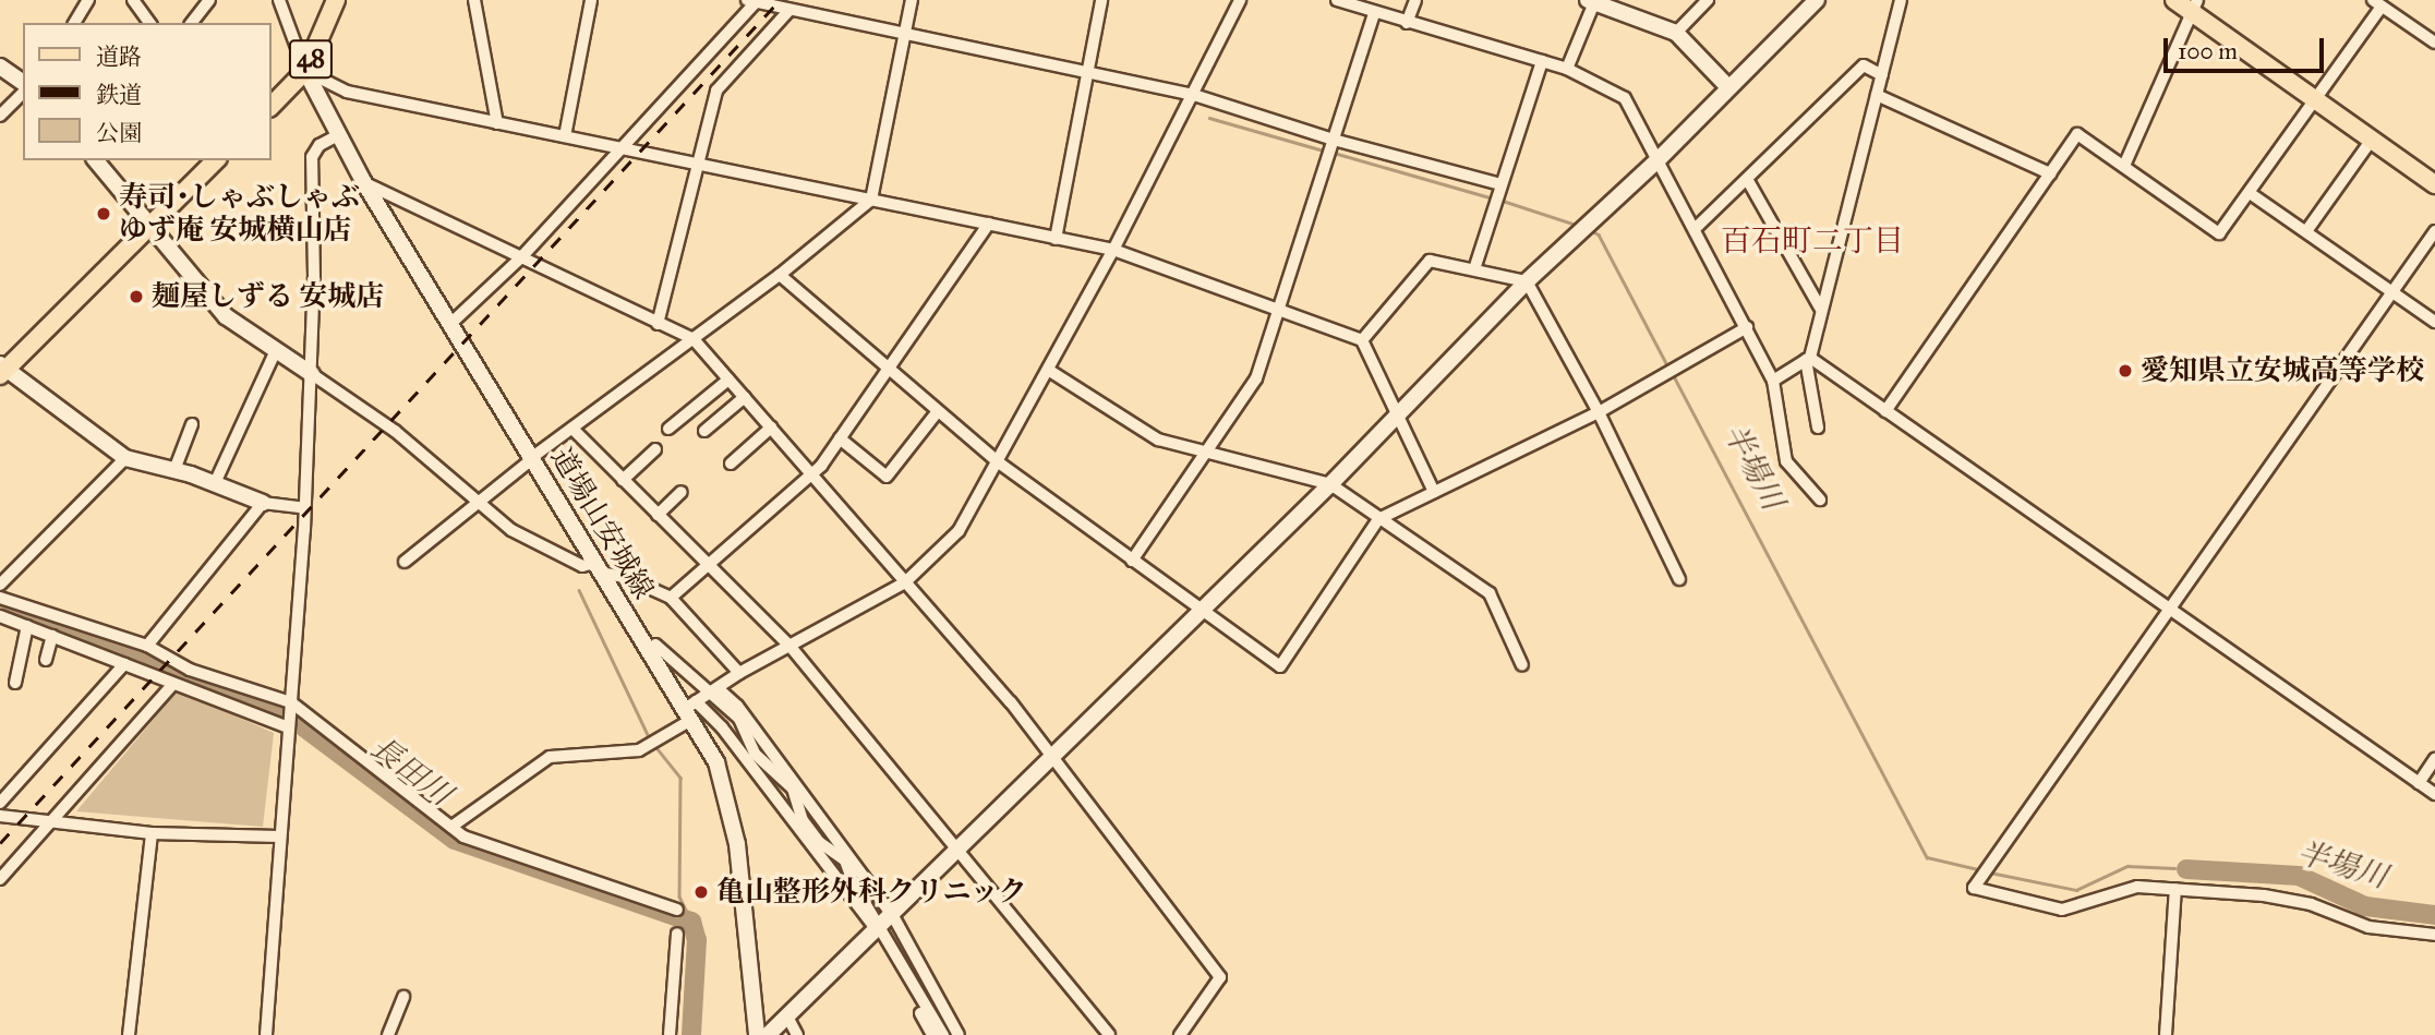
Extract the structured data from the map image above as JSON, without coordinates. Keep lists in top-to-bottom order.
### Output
{
  "streets": {
    "main road": ["48"],
    "street": ["道場山安城線"]
  },
  "crossings": [
    ["48", "道場山安城線"]
  ],
  "districts": ["百石町二丁目"],
  "water": ["半場川", "長田川"],
  "places": [
    "寿司･しゃぶしゃぶ ゆず庵 安城横山店",
    "麺屋しずる 安城店",
    "愛知県立安城高等学校",
    "亀山整形外科クリニック"
  ],
  "legend": ["道路", "鉄道", "公園"],
  "scale_bar": "100 m"
}
